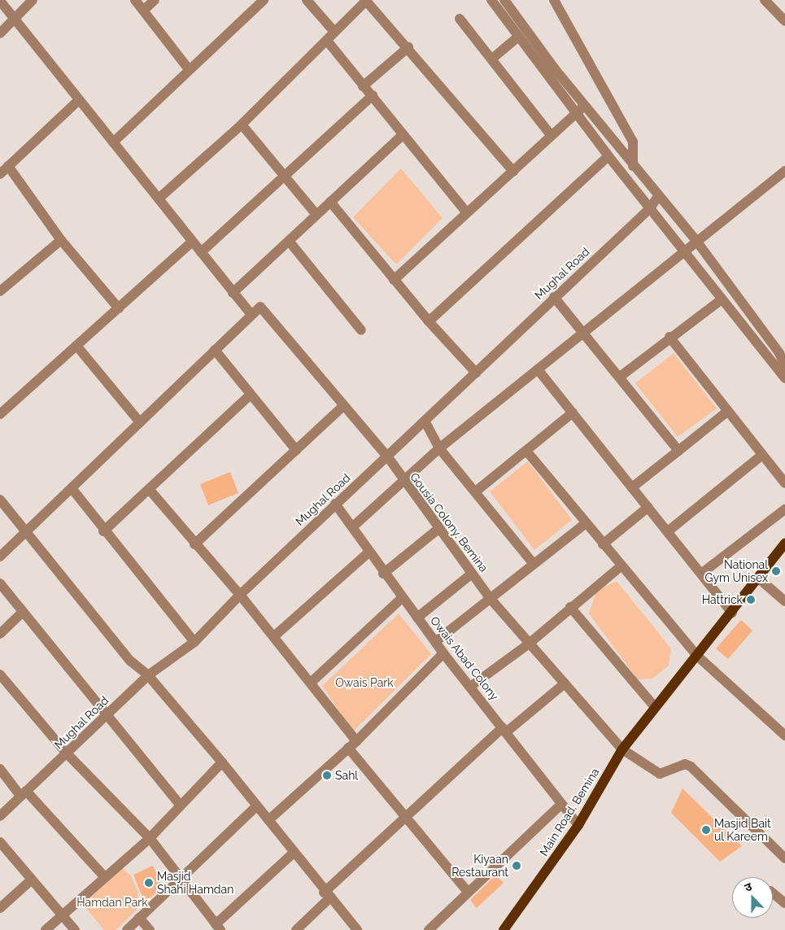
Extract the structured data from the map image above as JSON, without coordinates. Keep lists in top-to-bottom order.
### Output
{
  "streets": {
    "main road": ["Main Road, Bemina"],
    "street": ["Mughal Road", "Gousia Colony, Bemina", "Owais Abad Colony"]
  },
  "crossings": [
    ["Mughal Road", "Gousia Colony, Bemina"],
    ["Mughal Road", "Owais Abad Colony"],
    ["Gousia Colony, Bemina", "Main Road, Bemina"],
    ["Owais Abad Colony", "Main Road, Bemina"]
  ],
  "parks": ["Owais Park", "Hamdan Park"],
  "places": [
    "National Gym Unisex",
    "Hattrick",
    "Sahl",
    "Masjid Bait ul Kareem",
    "Kiyaan Restaurant",
    "Masjid Shahi Hamdan"
  ],
  "north": "top"
}
